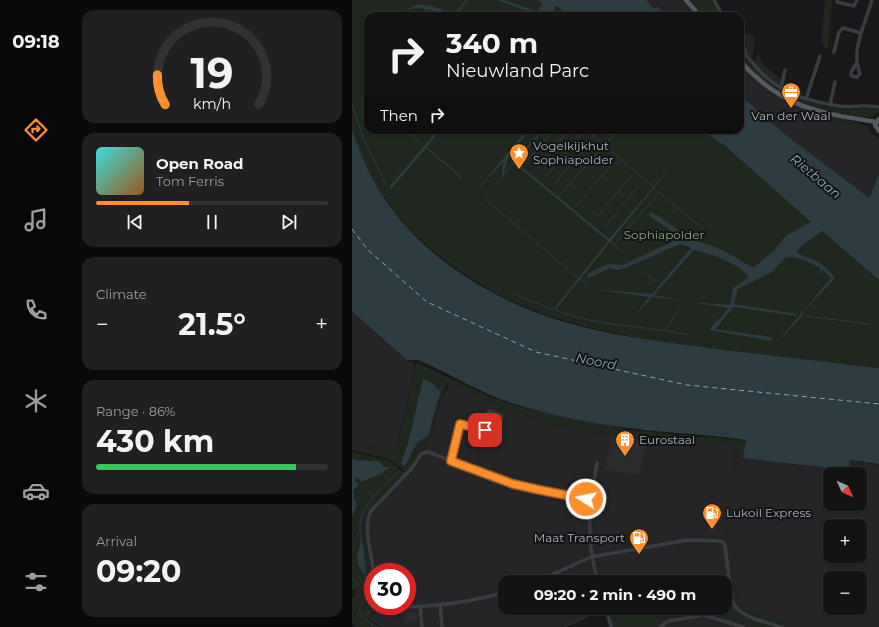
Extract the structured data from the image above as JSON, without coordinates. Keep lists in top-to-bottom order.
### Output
{
  "water": ["Rietbaan", "Noord"],
  "parks": ["Sophiapolder"],
  "places": {
    "office": ["Van der Waal"],
    "place": ["Vogelkijkhut Sophiapolder"],
    "building": ["Eurostaal"],
    "fuel station": ["Lukoil Express", "Maat Transport"]
  },
  "north": "bottom right",
  "page": {
    "tabs": "09:18",
    "turn": ["340 m", "Nieuwland Parc"],
    "then": "Then",
    "song": ["Open Road", "Tom Ferris"],
    "tile": [
      "Climate",
      ["Range · 86%", "430 km"],
      ["Arrival", "09:20"]
    ],
    "heat": ["−", "21.5°", "+"],
    "map_buttons": ["+", "−"],
    "limit": "30",
    "trip": "09:20 · 2 min · 490 m",
    "gauge": ["19", "km/h"]
  }
}
